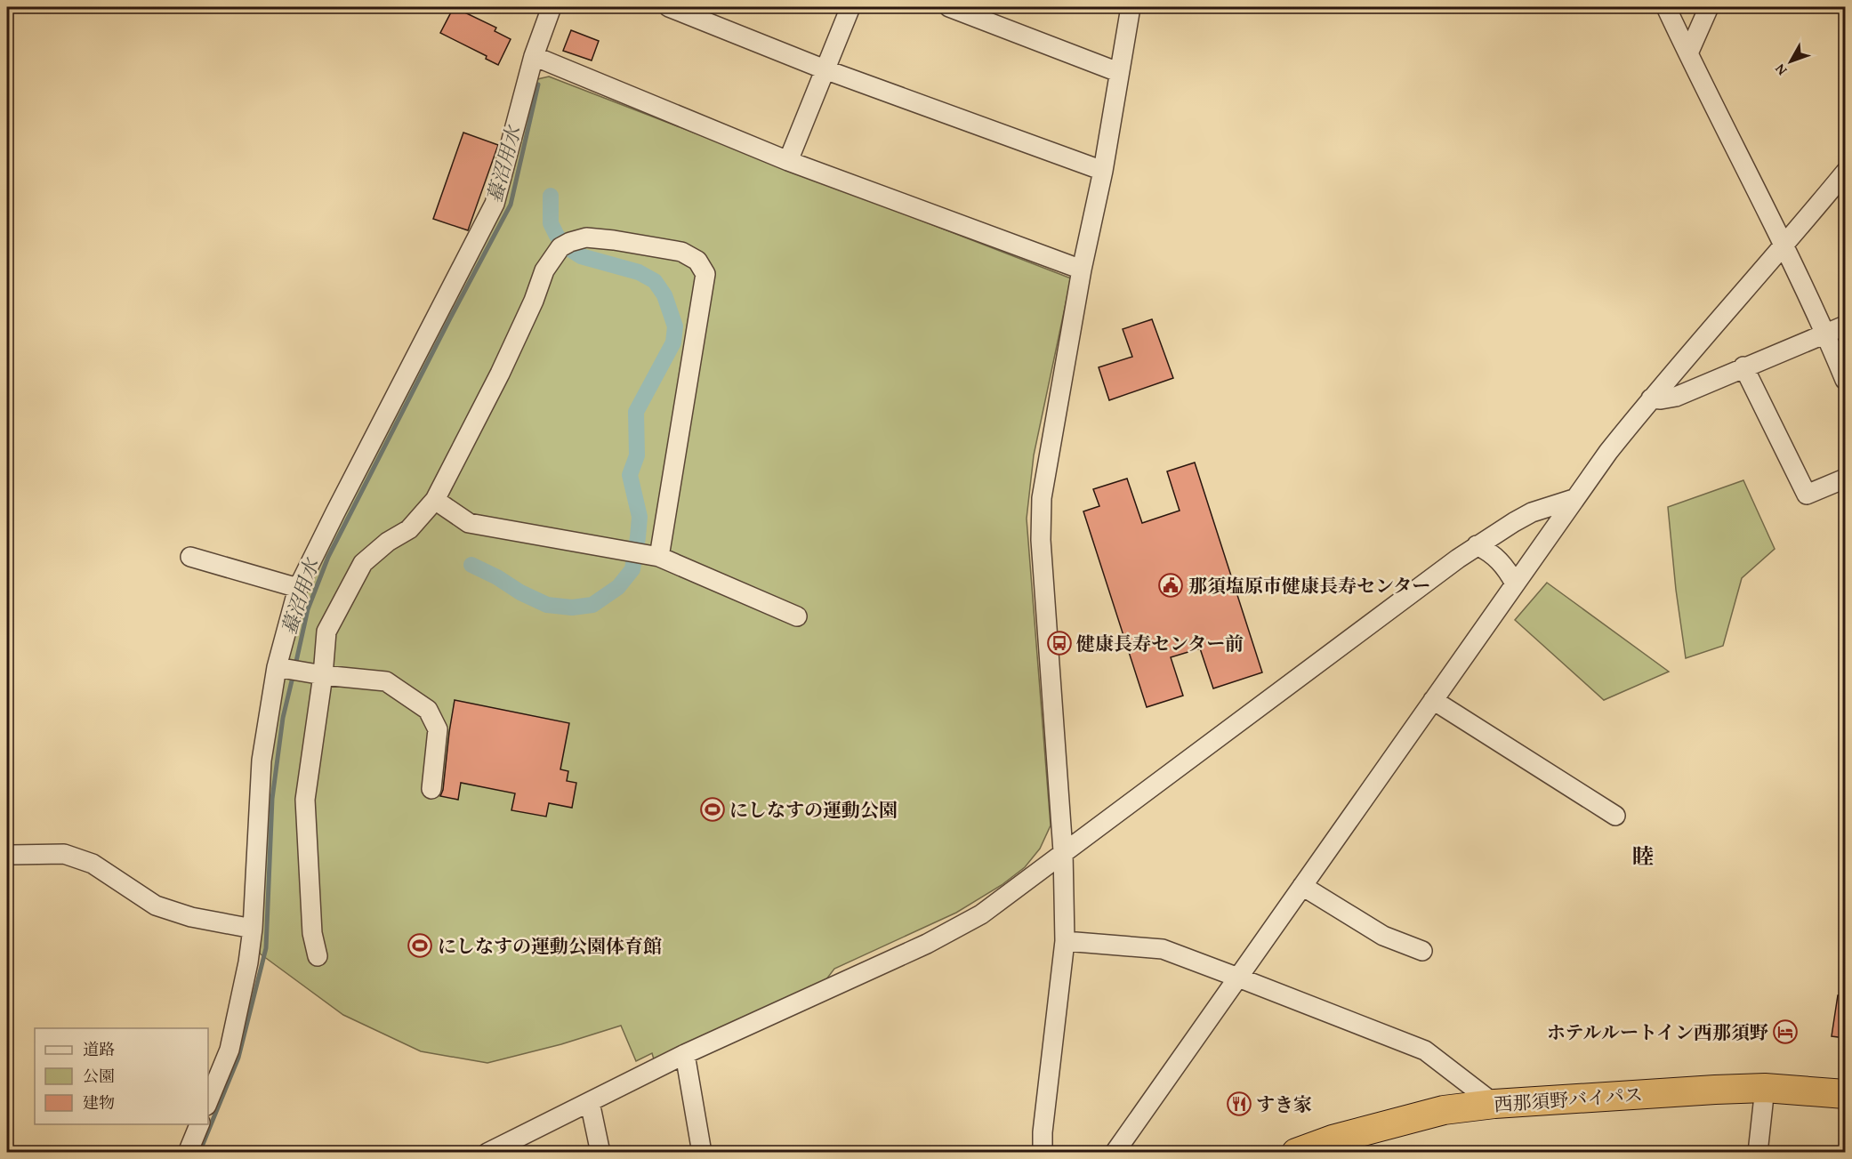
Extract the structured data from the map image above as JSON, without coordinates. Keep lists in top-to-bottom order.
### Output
{
  "streets": {
    "highway": ["西那須野バイパス"]
  },
  "districts": ["睦"],
  "water": ["蟇沼用水"],
  "places": {
    "public building": ["那須塩原市健康長寿センター"],
    "bus stop": ["健康長寿センター前"],
    "sports": ["にしなすの運動公園", "にしなすの運動公園体育館"],
    "hotel": ["ホテルルートイン西那須野"],
    "restaurant": ["すき家"]
  },
  "legend": ["道路", "公園", "建物"],
  "north": "bottom left"
}
